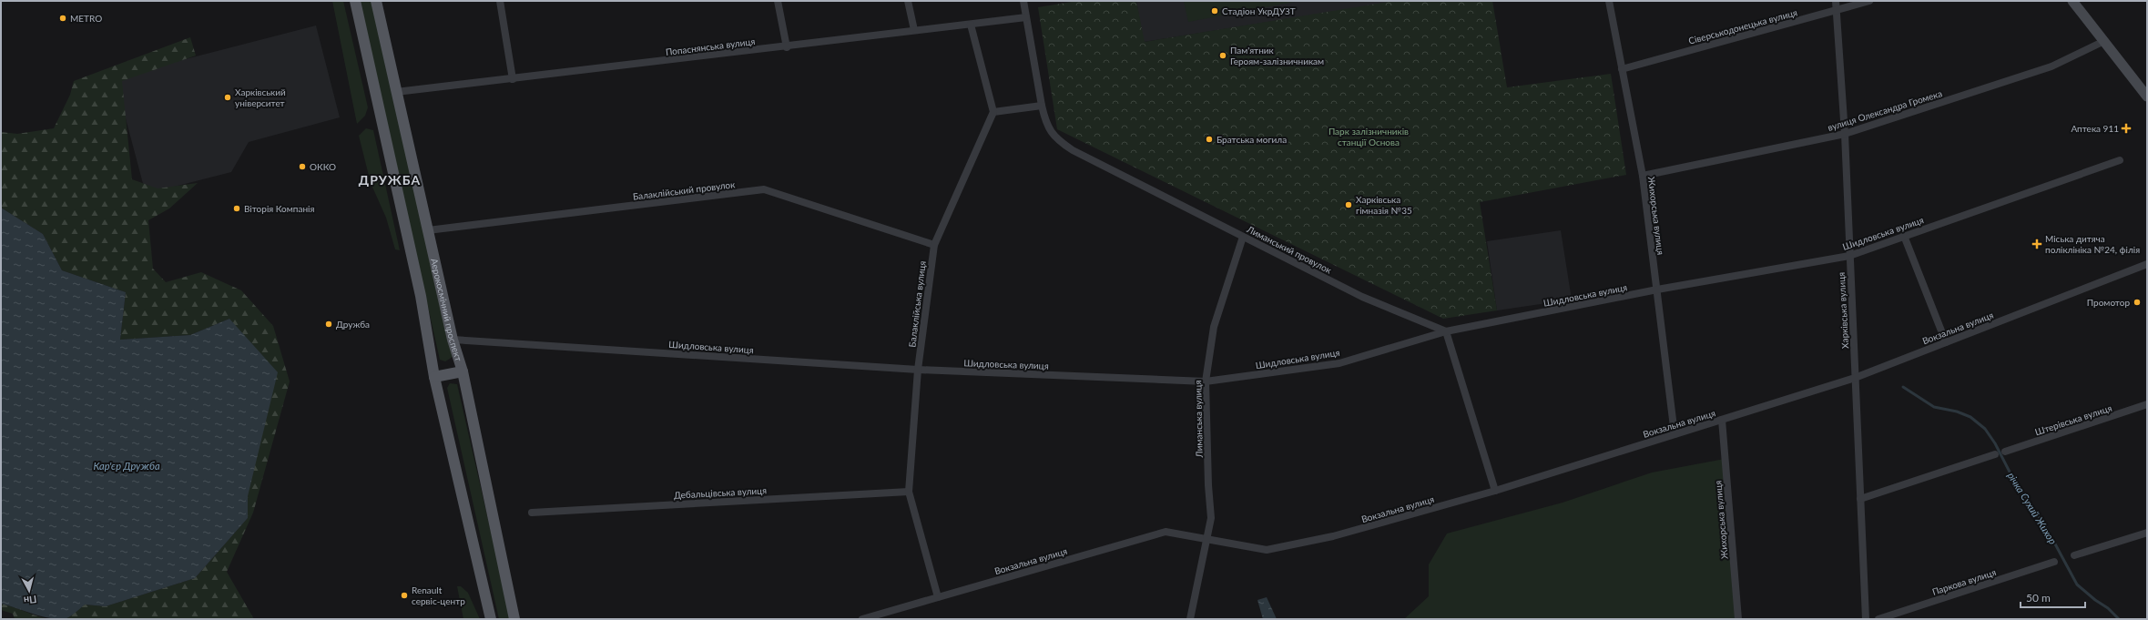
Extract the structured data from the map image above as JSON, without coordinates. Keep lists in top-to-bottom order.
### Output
{
  "streets": {
    "main road": ["Аерокосмічний проспект"],
    "street": [
      "Сіверськодонецька вулиця",
      "Попаснянська вулиця",
      "вулиця Олександра Громека",
      "Балаклійський провулок",
      "Жихорська вулиця",
      "Шидловська вулиця",
      "Лиманський провулок",
      "Балаклійська вулиця",
      "Харківська вулиця",
      "Вокзальна вулиця",
      "Лиманська вулиця",
      "Штерівська вулиця",
      "Дебальцівська вулиця",
      "Паркова вулиця"
    ]
  },
  "crossings": [
    ["Сіверськодонецька вулиця", "Жихорська вулиця"],
    ["Сіверськодонецька вулиця", "Харківська вулиця"],
    ["Попаснянська вулиця", "Лиманський провулок"],
    ["Попаснянська вулиця", "Аерокосмічний проспект"],
    ["вулиця Олександра Громека", "Жихорська вулиця"],
    ["вулиця Олександра Громека", "Харківська вулиця"],
    ["Балаклійський провулок", "Балаклійська вулиця"],
    ["Балаклійський провулок", "Аерокосмічний проспект"],
    ["Жихорська вулиця", "Шидловська вулиця"],
    ["Жихорська вулиця", "Вокзальна вулиця"],
    ["Шидловська вулиця", "Лиманський провулок"],
    ["Шидловська вулиця", "Балаклійська вулиця"],
    ["Шидловська вулиця", "Аерокосмічний проспект"],
    ["Шидловська вулиця", "Харківська вулиця"],
    ["Шидловська вулиця", "Лиманська вулиця"],
    ["Лиманський провулок", "Лиманська вулиця"],
    ["Балаклійська вулиця", "Вокзальна вулиця"],
    ["Балаклійська вулиця", "Дебальцівська вулиця"],
    ["Харківська вулиця", "Вокзальна вулиця"],
    ["Вокзальна вулиця", "Лиманська вулиця"]
  ],
  "districts": ["ДРУЖБА"],
  "water": ["Кар'єр Дружба", "річка Сухий Жихор"],
  "parks": ["Парк залізничників станції Основа"],
  "places": {
    "other": [
      "Стадіон УкрДУЗТ",
      "METRO",
      "Пам'ятник Героям-залізничникам",
      "Харківський університет",
      "Братська могила",
      "ОККО",
      "Харківська гімназія №35",
      "Віторія Компанія",
      "Промотор",
      "Дружба",
      "Renault сервіс-центр"
    ],
    "health": ["Аптека 911", "Міська дитяча поліклініка №24, філія"]
  },
  "scale_bar": "50 m",
  "north": "bottom"
}
